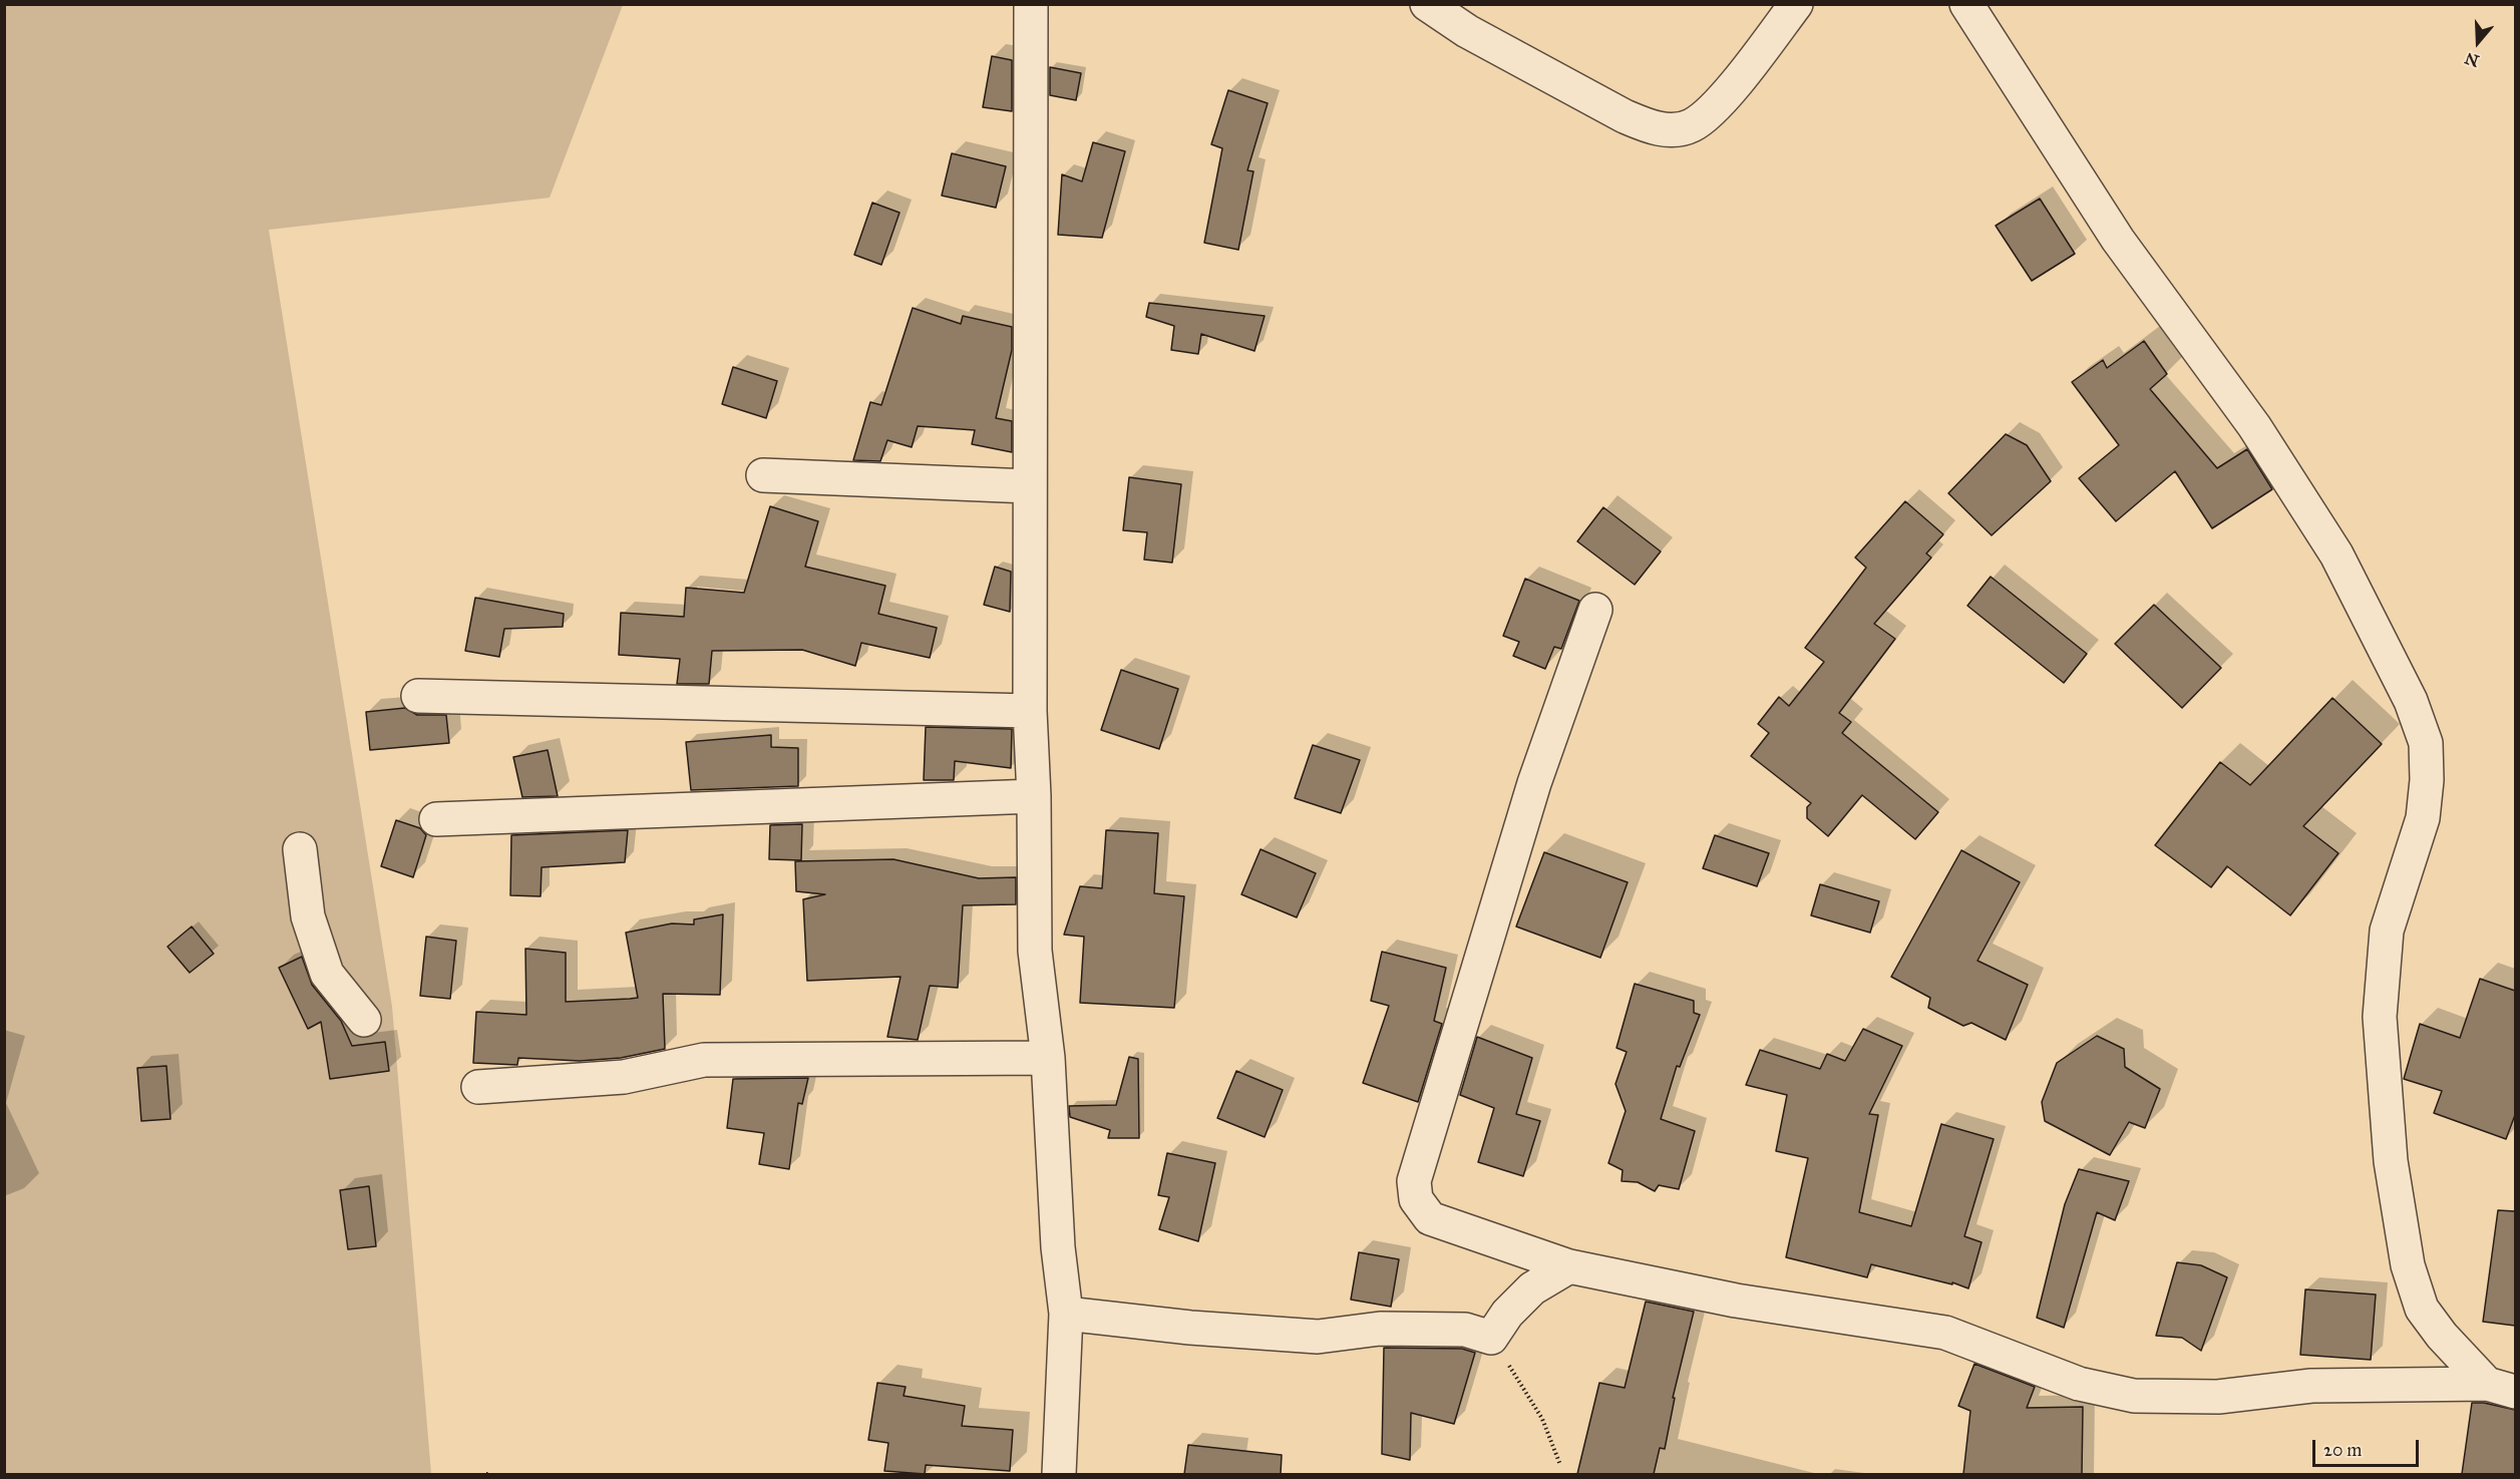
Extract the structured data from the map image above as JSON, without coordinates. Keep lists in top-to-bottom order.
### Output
{
  "scale_bar": "20 m",
  "north": "bottom"
}
